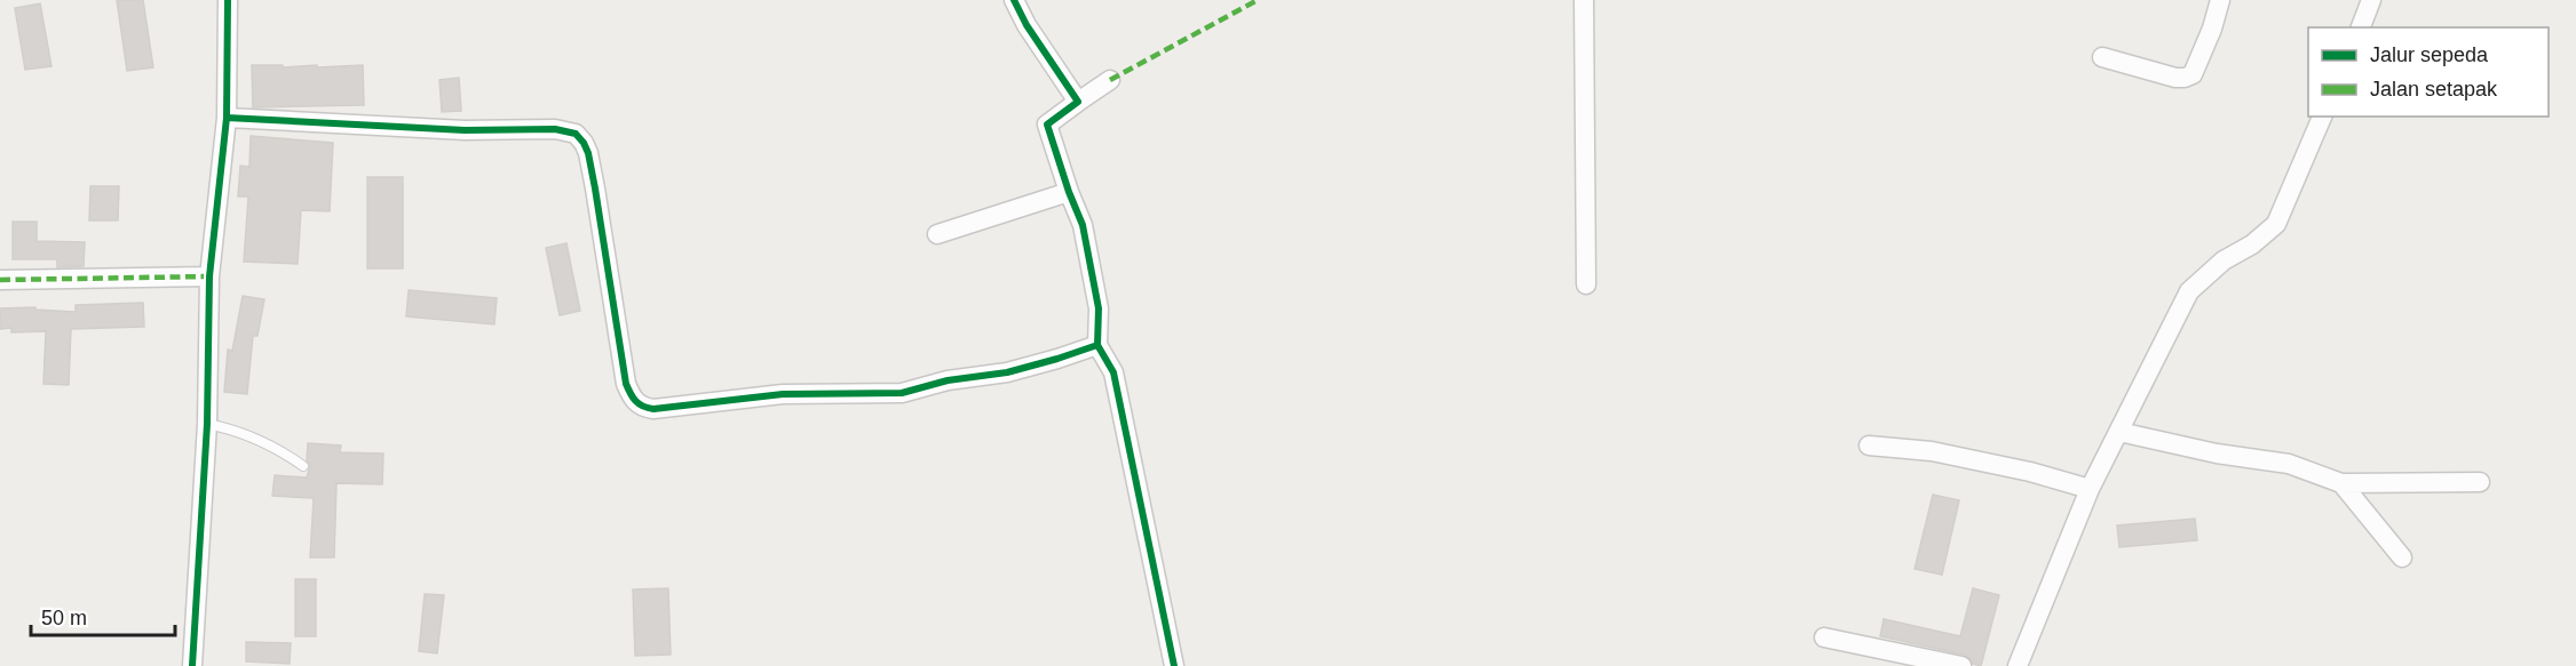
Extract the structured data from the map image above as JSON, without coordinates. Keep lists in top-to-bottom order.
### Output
{
  "legend": ["Jalur sepeda", "Jalan setapak"],
  "scale_bar": "50 m"
}
